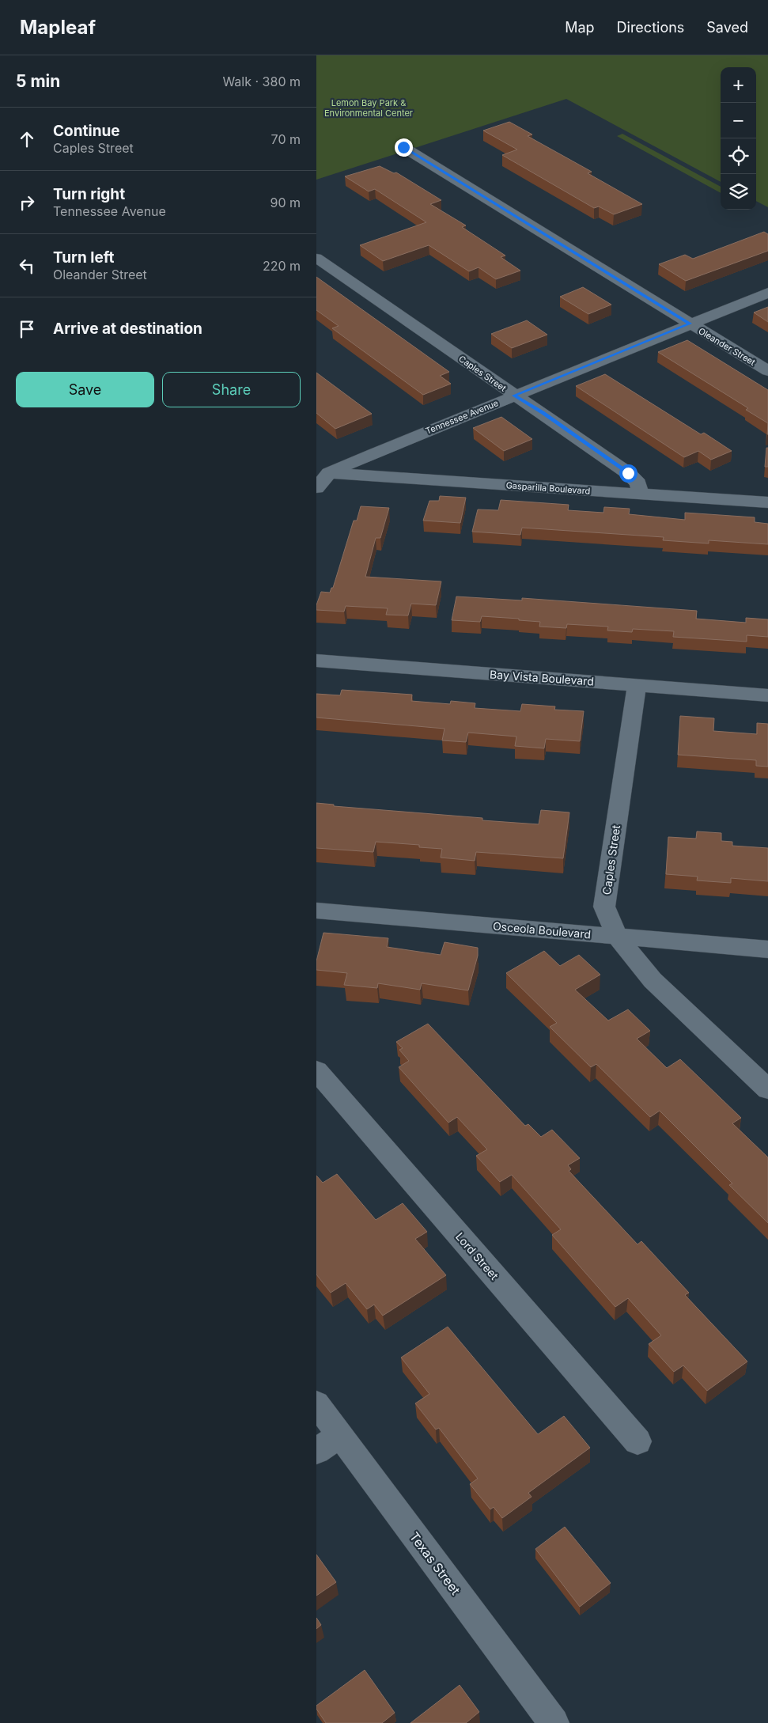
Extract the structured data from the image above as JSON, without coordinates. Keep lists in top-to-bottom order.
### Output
{
  "streets": {
    "street": [
      "Oleander Street",
      "Caples Street",
      "Tennessee Avenue",
      "Gasparilla Boulevard",
      "Bay Vista Boulevard",
      "Osceola Boulevard",
      "Lord Street",
      "Texas Street"
    ]
  },
  "crossings": [
    ["Oleander Street", "Tennessee Avenue"],
    ["Caples Street", "Tennessee Avenue"],
    ["Caples Street", "Gasparilla Boulevard"],
    ["Caples Street", "Bay Vista Boulevard"],
    ["Caples Street", "Osceola Boulevard"],
    ["Tennessee Avenue", "Gasparilla Boulevard"]
  ],
  "parks": ["Lemon Bay Park & Environmental Center"],
  "page": {
    "header": "Mapleaf",
    "nav": ["Map", "Directions", "Saved"],
    "heading": ["5 min", "Walk · 380 m"],
    "map_buttons": ["+", "−"],
    "list": [
      ["Continue", "Caples Street", "70 m"],
      ["Turn right", "Tennessee Avenue", "90 m"],
      ["Turn left", "Oleander Street", "220 m"],
      "Arrive at destination"
    ],
    "buttons": ["Save", "Share"]
  }
}
